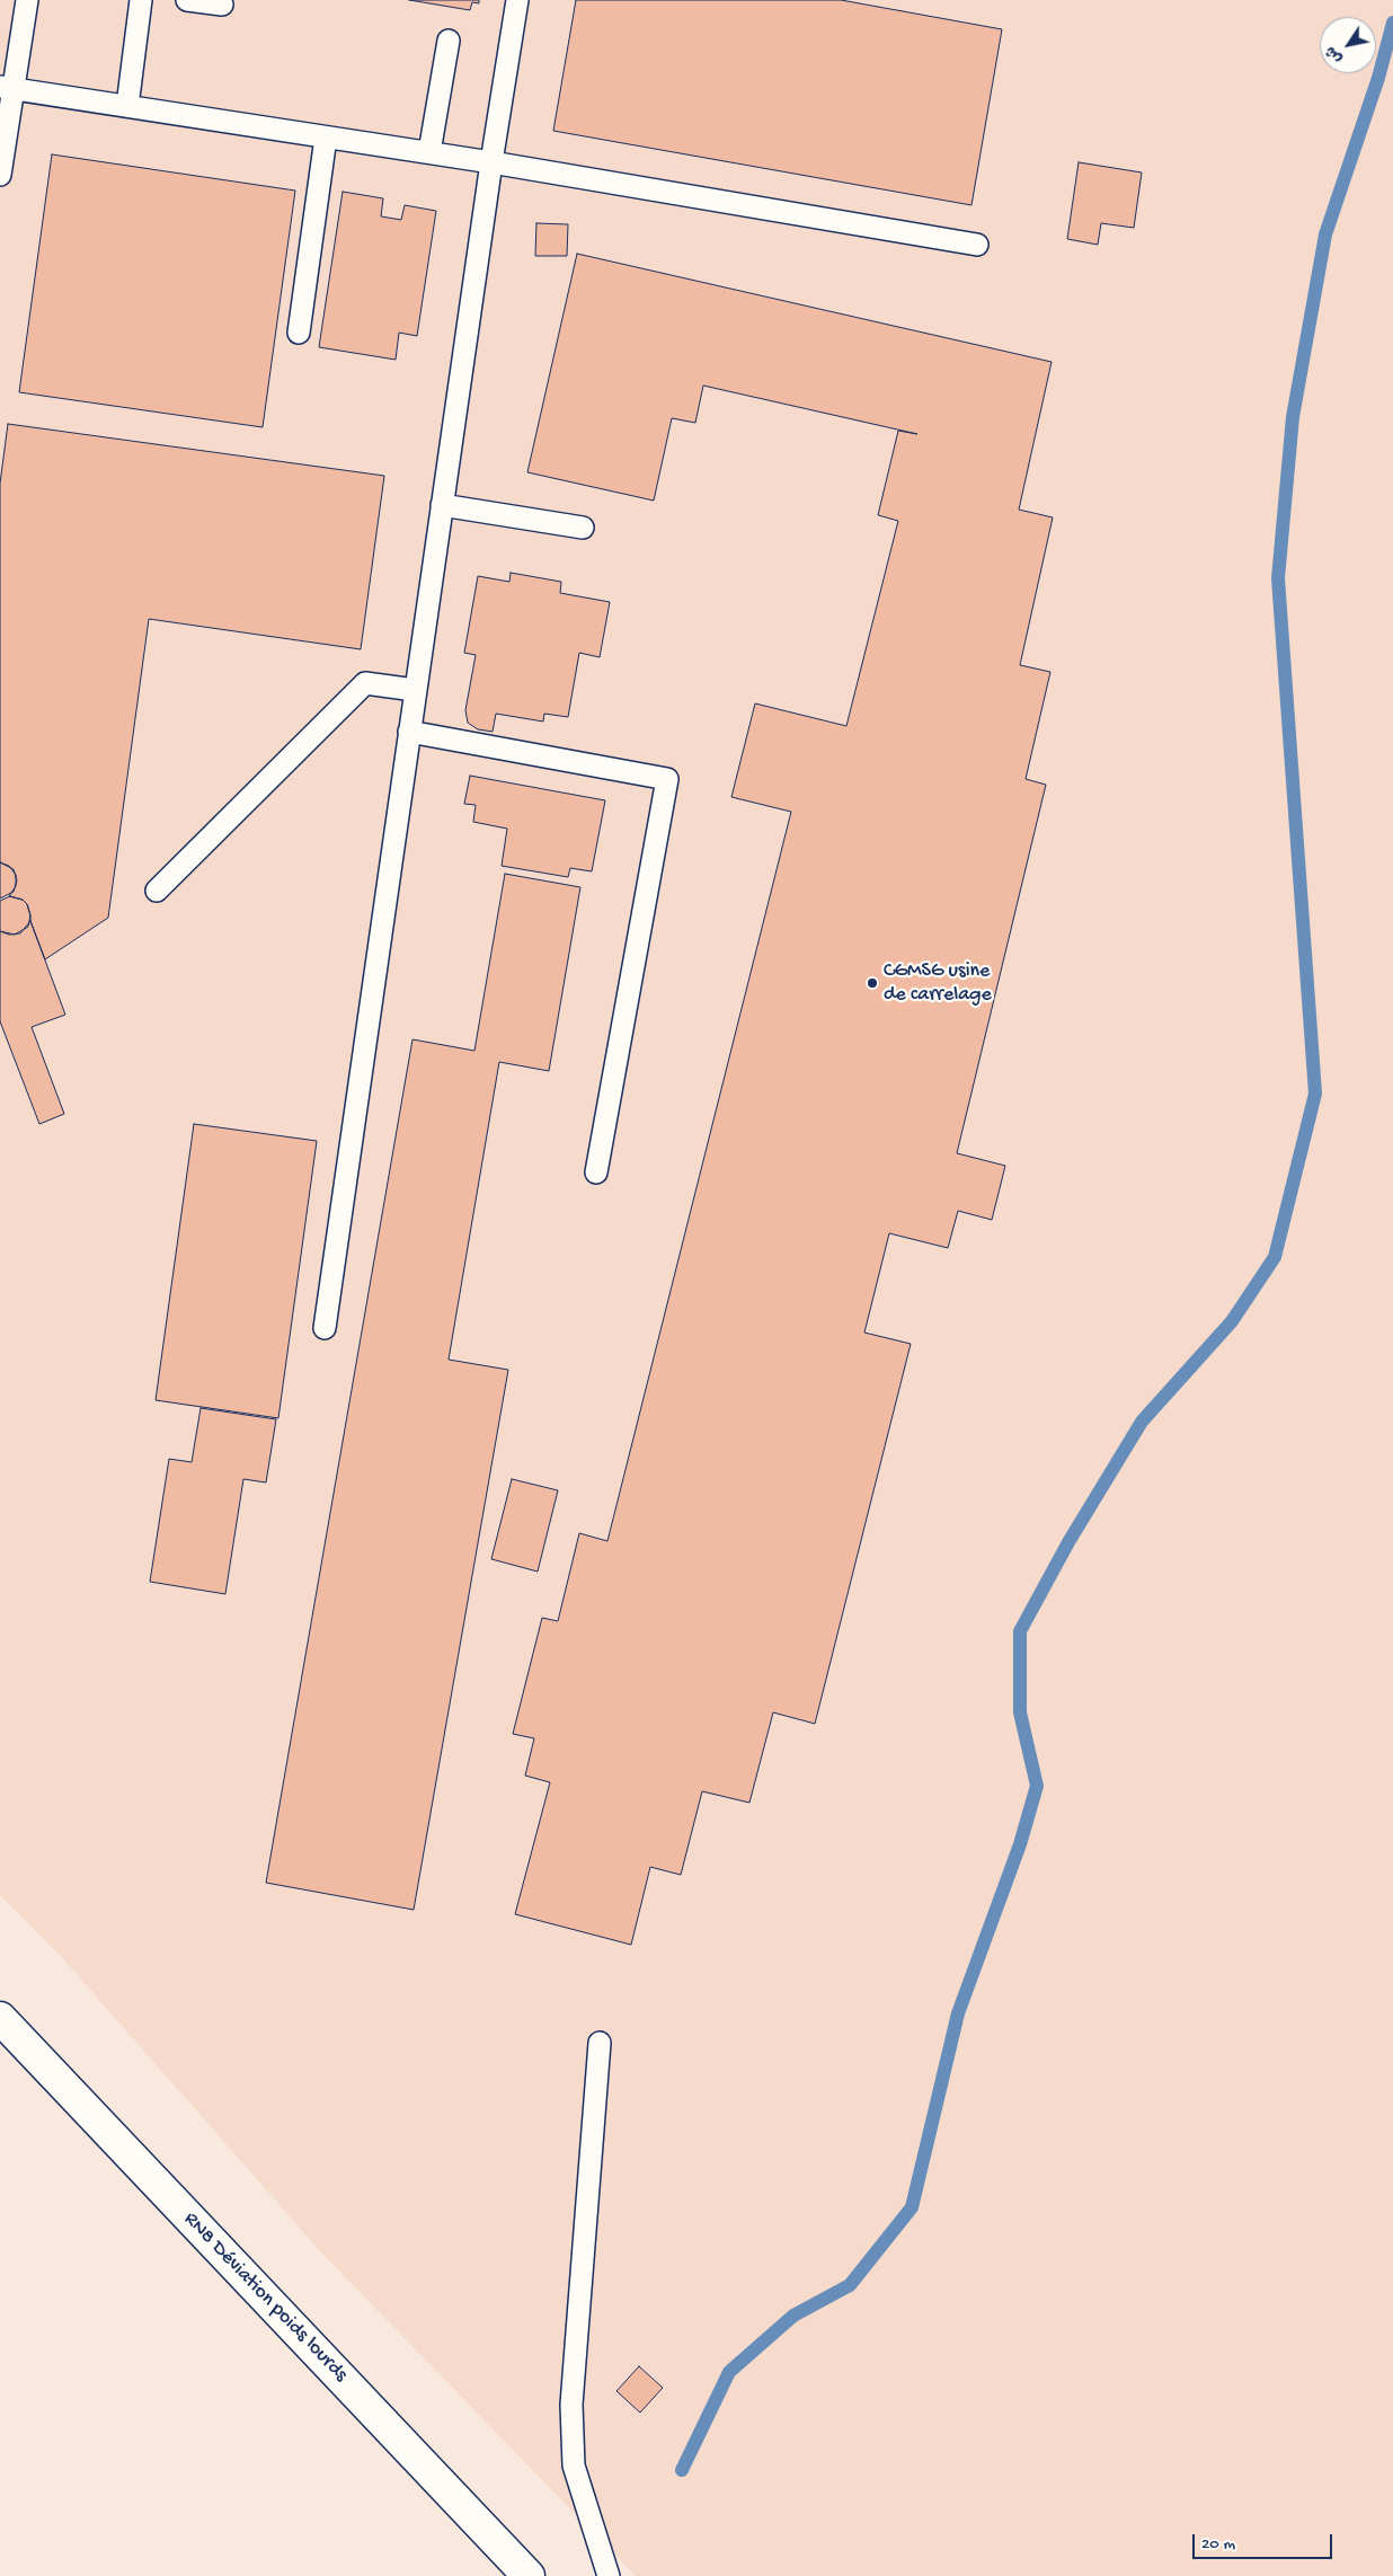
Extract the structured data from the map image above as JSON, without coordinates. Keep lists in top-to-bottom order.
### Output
{
  "streets": {
    "highway": ["RN8 Déviation poids lourds"]
  },
  "places": ["CGMSG usine de carrelage"],
  "scale_bar": "20 m",
  "north": "bottom left"
}
